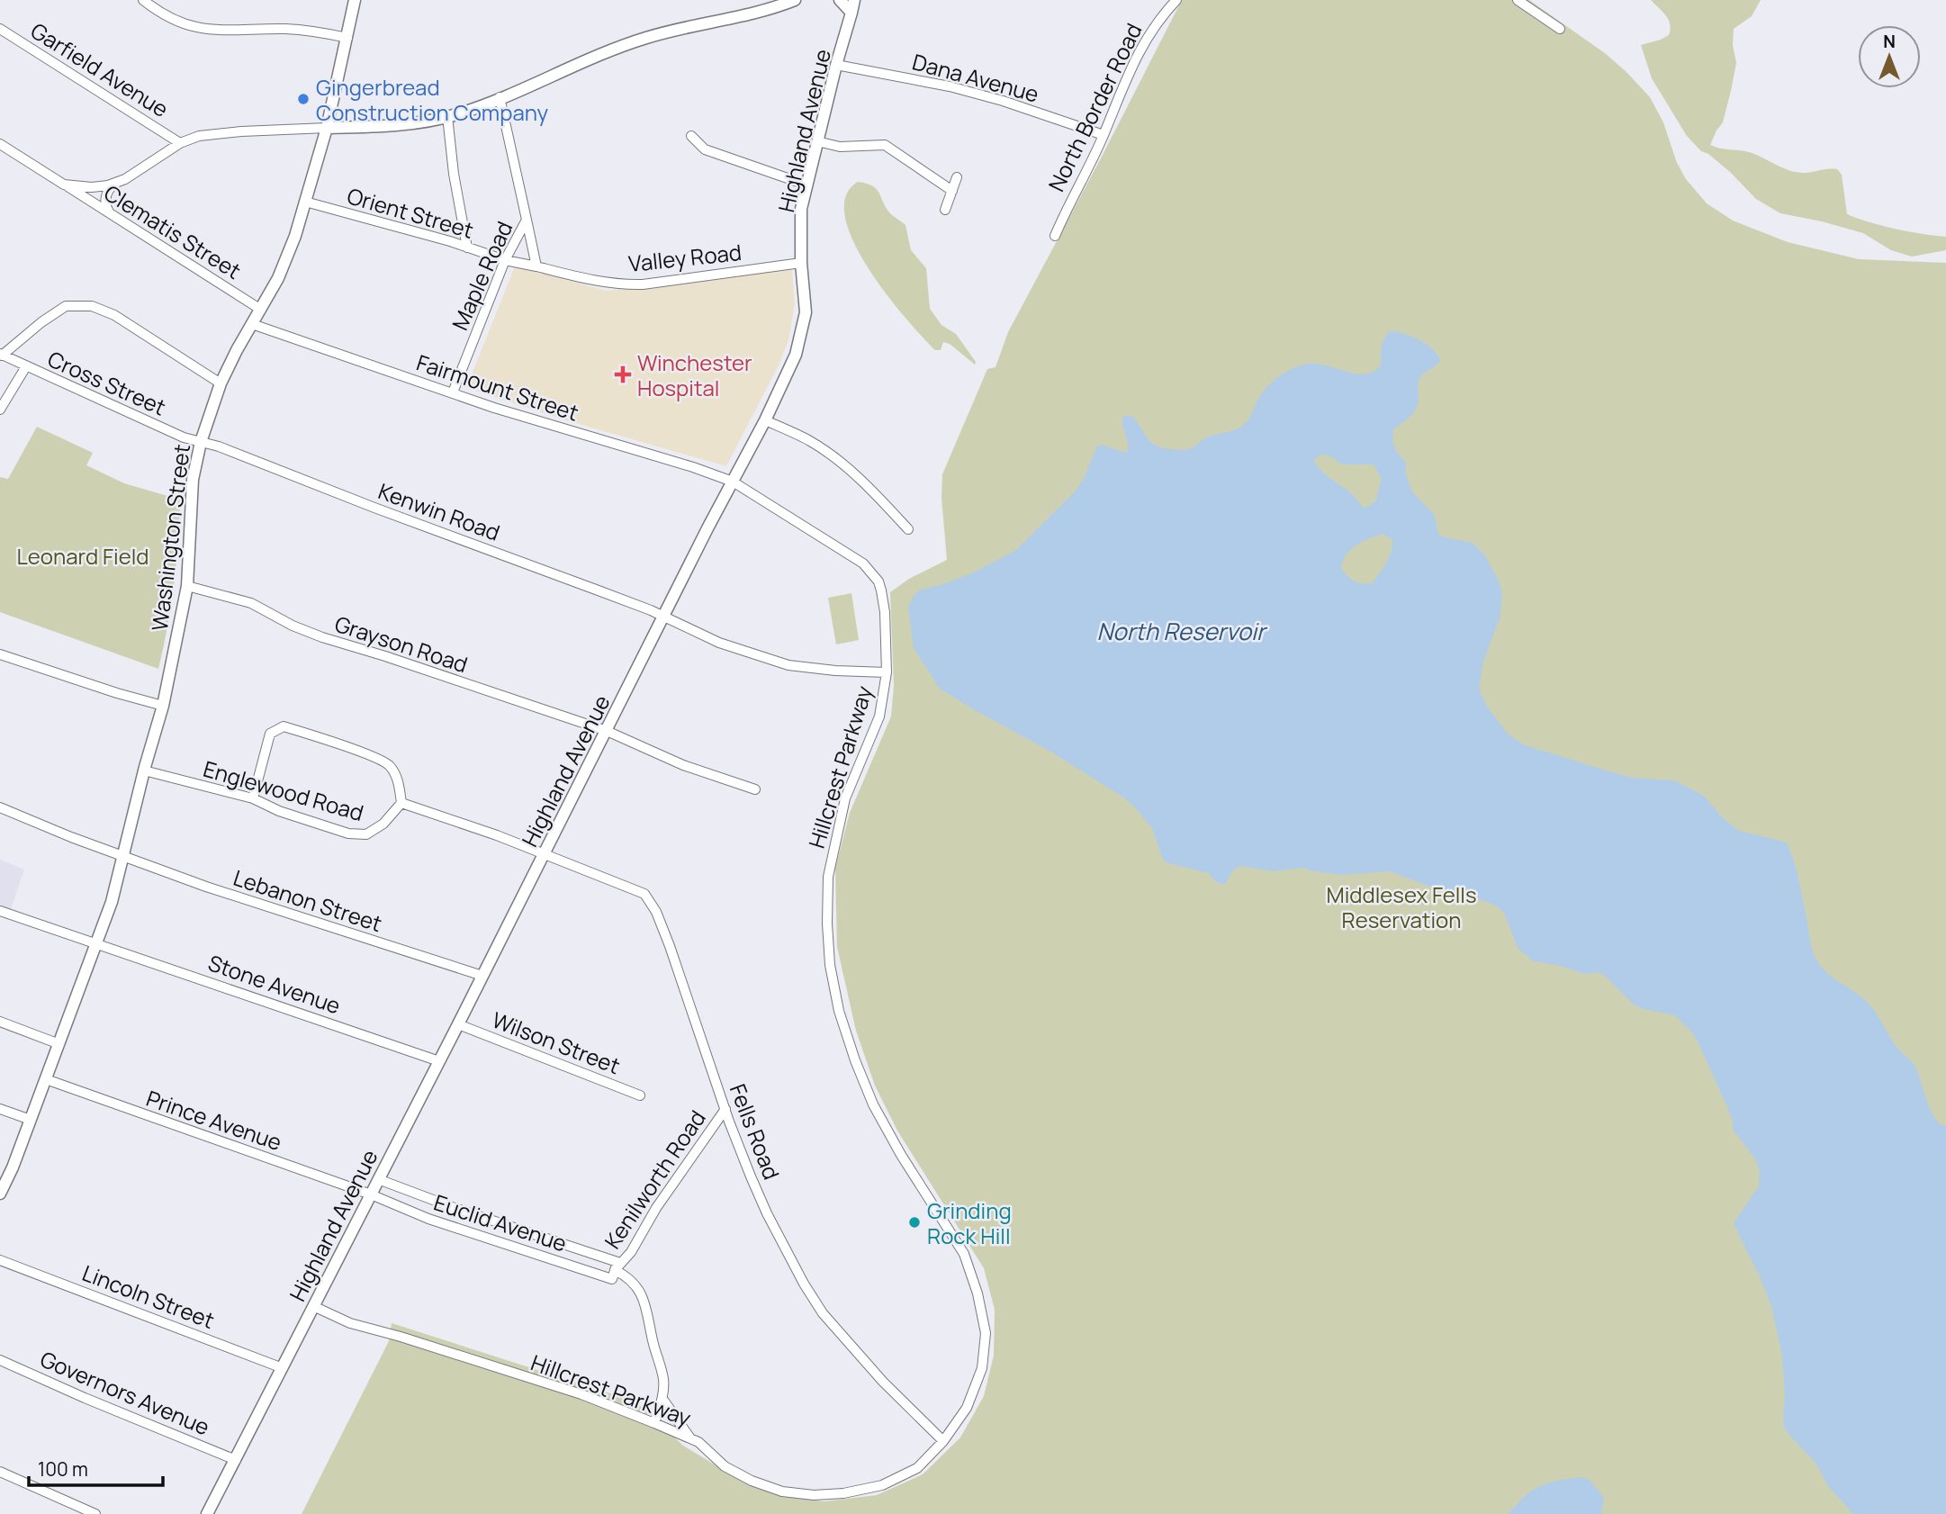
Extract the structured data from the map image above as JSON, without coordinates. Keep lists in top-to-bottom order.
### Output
{
  "streets": {
    "main road": ["Highland Avenue", "Washington Street"],
    "street": [
      "Garfield Avenue",
      "Dana Avenue",
      "North Border Road",
      "Orient Street",
      "Clematis Street",
      "Valley Road",
      "Maple Road",
      "Cross Street",
      "Fairmount Street",
      "Kenwin Road",
      "Grayson Road",
      "Hillcrest Parkway",
      "Englewood Road",
      "Lebanon Street",
      "Stone Avenue",
      "Wilson Street",
      "Prince Avenue",
      "Fells Road",
      "Kenilworth Road",
      "Euclid Avenue",
      "Lincoln Street",
      "Governors Avenue"
    ]
  },
  "crossings": [
    ["Dana Avenue", "North Border Road"],
    ["Dana Avenue", "Highland Avenue"],
    ["Highland Avenue", "Valley Road"],
    ["Highland Avenue", "Fairmount Street"],
    ["Highland Avenue", "Kenwin Road"],
    ["Highland Avenue", "Grayson Road"],
    ["Highland Avenue", "Hillcrest Parkway"],
    ["Highland Avenue", "Lebanon Street"],
    ["Highland Avenue", "Stone Avenue"],
    ["Highland Avenue", "Wilson Street"],
    ["Highland Avenue", "Prince Avenue"],
    ["Highland Avenue", "Fells Road"],
    ["Highland Avenue", "Euclid Avenue"],
    ["Highland Avenue", "Lincoln Street"],
    ["Highland Avenue", "Governors Avenue"],
    ["Orient Street", "Valley Road"],
    ["Orient Street", "Maple Road"],
    ["Orient Street", "Washington Street"],
    ["Clematis Street", "Washington Street"],
    ["Valley Road", "Maple Road"],
    ["Maple Road", "Fairmount Street"],
    ["Cross Street", "Kenwin Road"],
    ["Cross Street", "Washington Street"],
    ["Fairmount Street", "Washington Street"],
    ["Fairmount Street", "Hillcrest Parkway"],
    ["Kenwin Road", "Washington Street"],
    ["Kenwin Road", "Hillcrest Parkway"],
    ["Washington Street", "Grayson Road"],
    ["Washington Street", "Englewood Road"],
    ["Washington Street", "Lebanon Street"],
    ["Washington Street", "Stone Avenue"],
    ["Washington Street", "Prince Avenue"],
    ["Hillcrest Parkway", "Fells Road"],
    ["Hillcrest Parkway", "Euclid Avenue"],
    ["Prince Avenue", "Euclid Avenue"],
    ["Fells Road", "Kenilworth Road"],
    ["Kenilworth Road", "Euclid Avenue"]
  ],
  "water": ["North Reservoir"],
  "parks": ["Leonard Field", "Middlesex Fells Reservation"],
  "places": {
    "other": ["Gingerbread Construction Company", "Grinding Rock Hill"],
    "health": ["Winchester Hospital"]
  },
  "scale_bar": "100 m",
  "north": "top"
}
